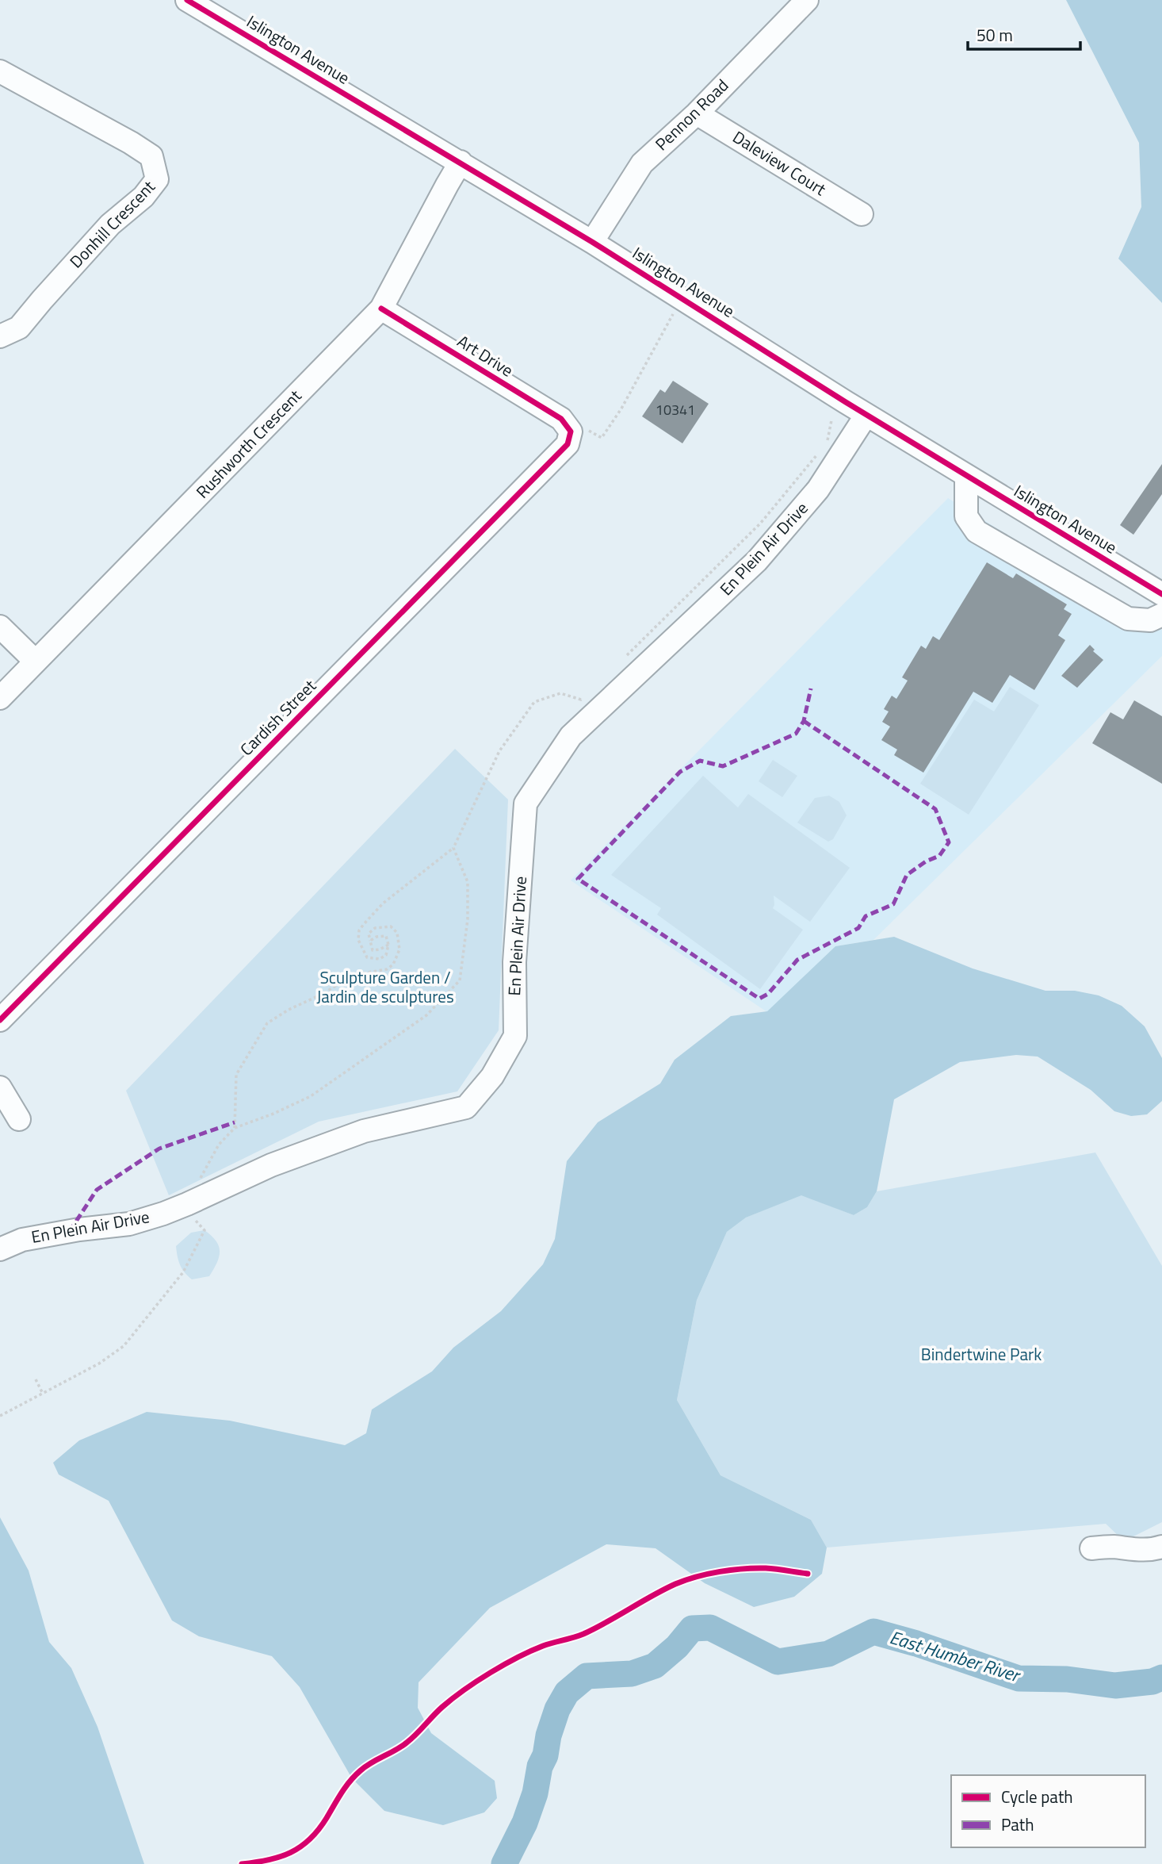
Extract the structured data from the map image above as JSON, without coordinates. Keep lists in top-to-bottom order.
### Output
{
  "streets": {
    "street": [
      "Islington Avenue",
      "Pennon Road",
      "Daleview Court",
      "Donhill Crescent",
      "Art Drive",
      "Rushworth Crescent",
      "En Plein Air Drive",
      "Cardish Street"
    ]
  },
  "crossings": [
    ["Islington Avenue", "Pennon Road"],
    ["Islington Avenue", "Rushworth Crescent"],
    ["Islington Avenue", "En Plein Air Drive"],
    ["Pennon Road", "Daleview Court"],
    ["Art Drive", "Rushworth Crescent"],
    ["Art Drive", "Cardish Street"]
  ],
  "water": ["East Humber River"],
  "parks": ["Sculpture Garden / Jardin de sculptures", "Bindertwine Park"],
  "house_numbers": ["10341"],
  "legend": ["Cycle path", "Path"],
  "scale_bar": "50 m"
}
